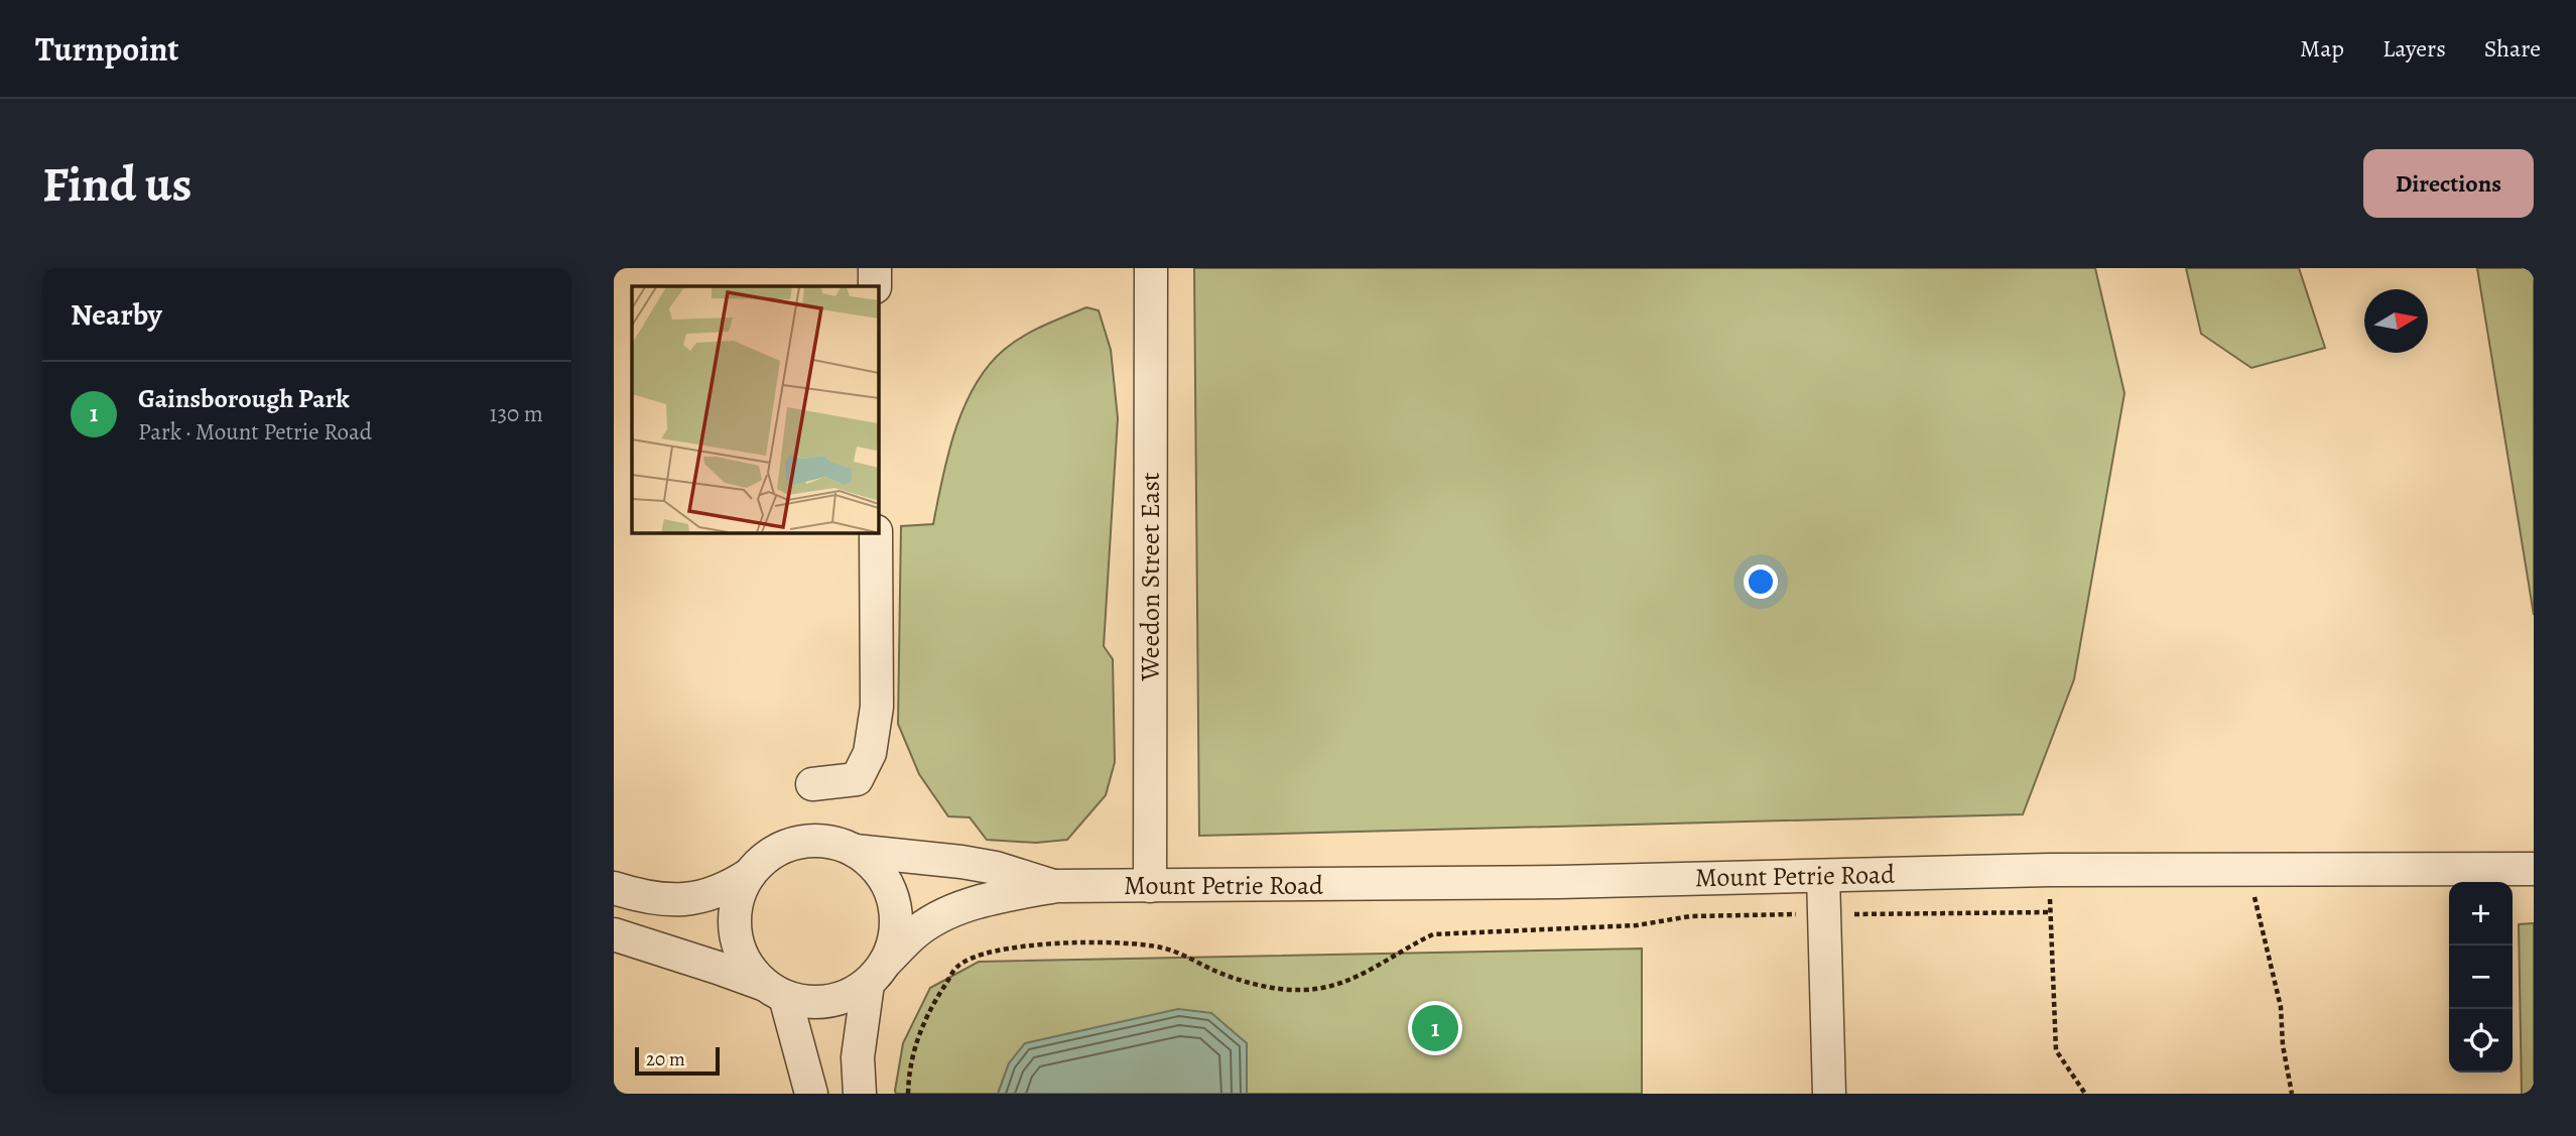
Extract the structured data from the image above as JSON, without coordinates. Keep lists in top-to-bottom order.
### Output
{
  "streets": {
    "street": ["Weedon Street East", "Mount Petrie Road"]
  },
  "crossings": [
    ["Weedon Street East", "Mount Petrie Road"]
  ],
  "scale_bar": "20 m",
  "north": "right",
  "page": {
    "header": "Turnpoint",
    "nav": ["Map", "Layers", "Share"],
    "buttons": "Directions",
    "title": "Find us",
    "heading": "Nearby",
    "list": [
      {
        "mark": "1",
        "name": "Gainsborough Park",
        "note": "Park · Mount Petrie Road",
        "value": "130 m"
      }
    ],
    "map_buttons": ["+", "−"],
    "pins": "1",
    "scale": "20 m"
  }
}
